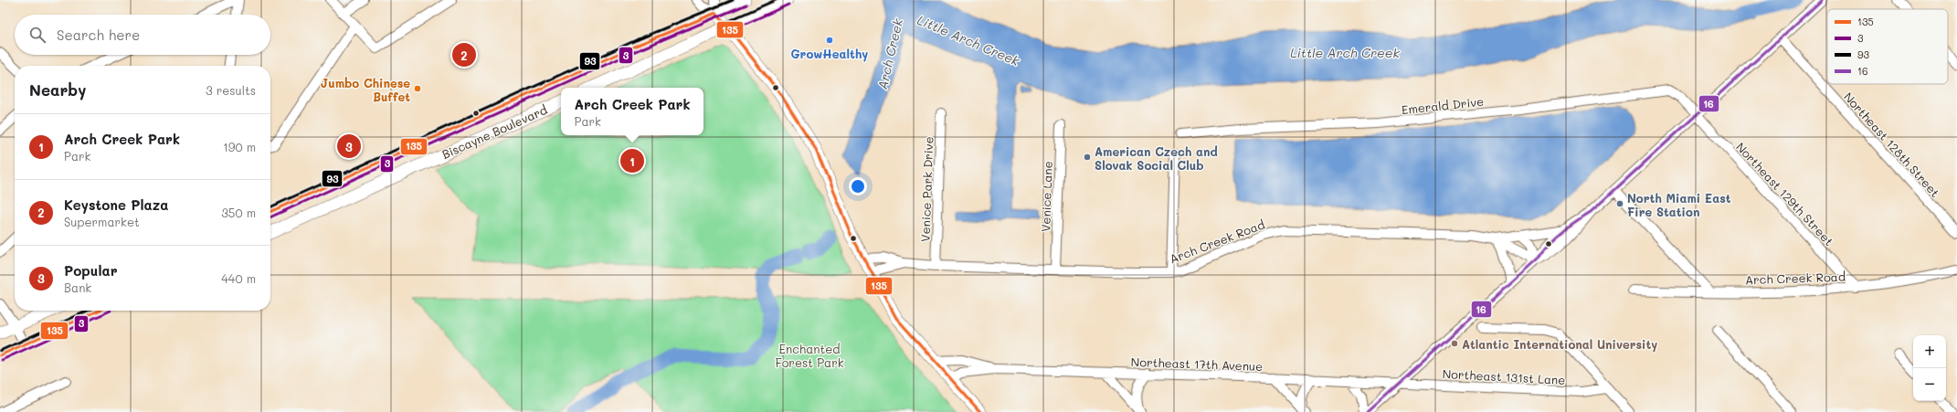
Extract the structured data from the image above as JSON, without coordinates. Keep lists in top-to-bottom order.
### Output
{
  "streets": {
    "main road": ["Biscayne Boulevard"],
    "street": [
      "Emerald Drive",
      "Northeast 128th Street",
      "Venice Park Drive",
      "Northeast 129th Street",
      "Venice Lane",
      "Arch Creek Road",
      "Northeast 17th Avenue",
      "Northeast 131st Lane"
    ]
  },
  "crossings": [
    ["Emerald Drive", "Northeast 129th Street"],
    ["Venice Park Drive", "Arch Creek Road"],
    ["Northeast 129th Street", "Arch Creek Road"],
    ["Venice Lane", "Arch Creek Road"],
    ["Northeast 17th Avenue", "Northeast 131st Lane"]
  ],
  "water": ["Little Arch Creek", "Arch Creek"],
  "parks": ["Enchanted Forest Park"],
  "places": [
    "GrowHealthy",
    "Jumbo Chinese Buffet",
    "American Czech and Slovak Social Club",
    "North Miami East Fire Station",
    "Atlantic International University"
  ],
  "lines": [
    "transit line 93",
    "transit line 16",
    "transit line 3",
    "transit line 135"
  ],
  "legend": [
    "135",
    "3",
    "93",
    "16"
  ],
  "page": {
    "search": "Search here",
    "pins": ["2", "3", "1"],
    "heading": ["Nearby", "3 results"],
    "popup": ["Arch Creek Park", "Park"],
    "list": [
      {
        "mark": "1",
        "name": "Arch Creek Park",
        "note": "Park",
        "value": "190 m"
      },
      {
        "mark": "2",
        "name": "Keystone Plaza",
        "note": "Supermarket",
        "value": "350 m"
      },
      {
        "mark": "3",
        "name": "Popular",
        "note": "Bank",
        "value": "440 m"
      }
    ],
    "map_buttons": ["+", "−"]
  }
}
